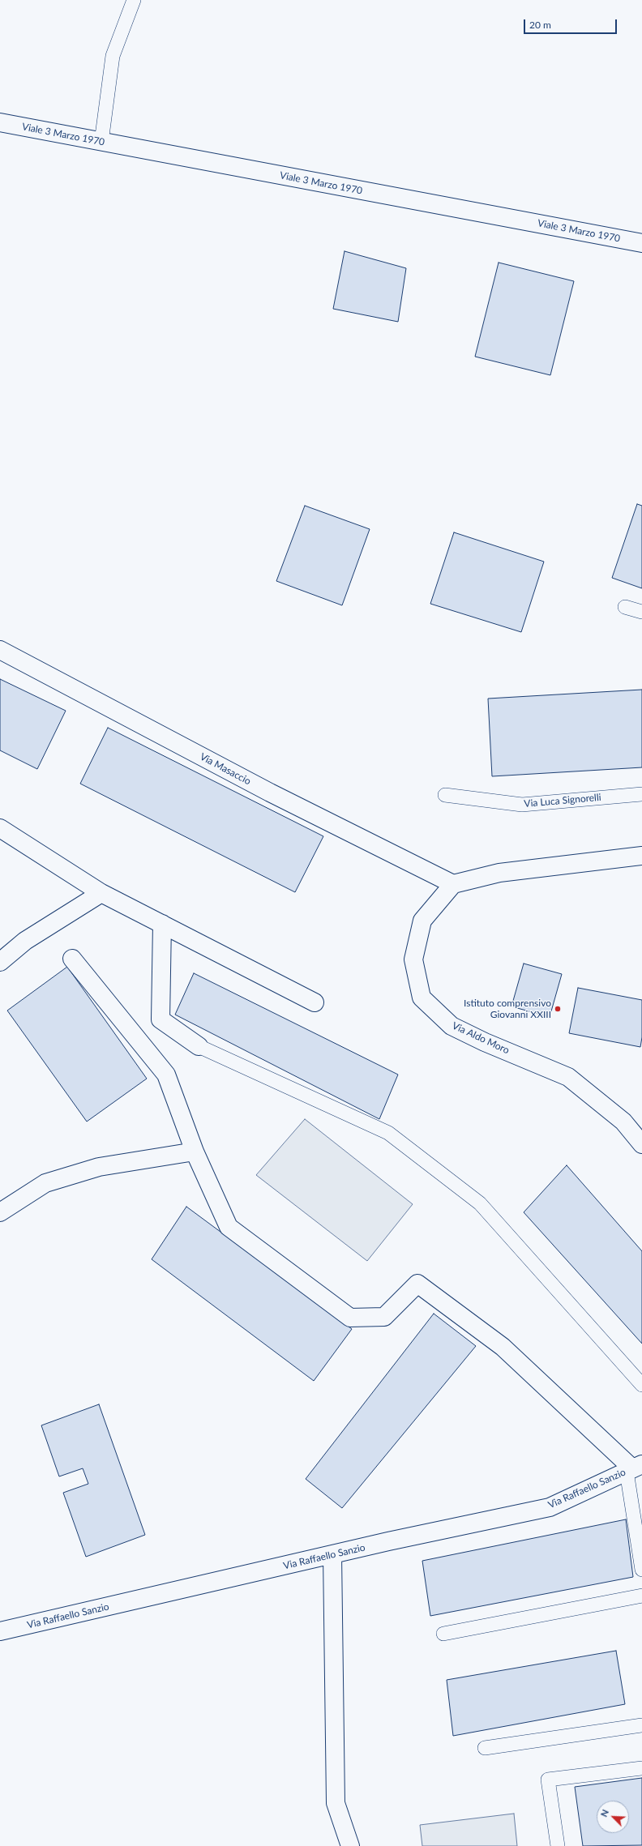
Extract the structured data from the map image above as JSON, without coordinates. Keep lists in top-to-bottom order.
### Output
{
  "streets": {
    "street": [
      "Viale 3 Marzo 1970",
      "Via Masaccio",
      "Via Aldo Moro",
      "Via Raffaello Sanzio"
    ],
    "lane": ["Via Luca Signorelli"]
  },
  "crossings": [
    ["Via Masaccio", "Via Aldo Moro"]
  ],
  "places": ["Istituto comprensivo Giovanni XXIII"],
  "scale_bar": "20 m",
  "north": "top left"
}
